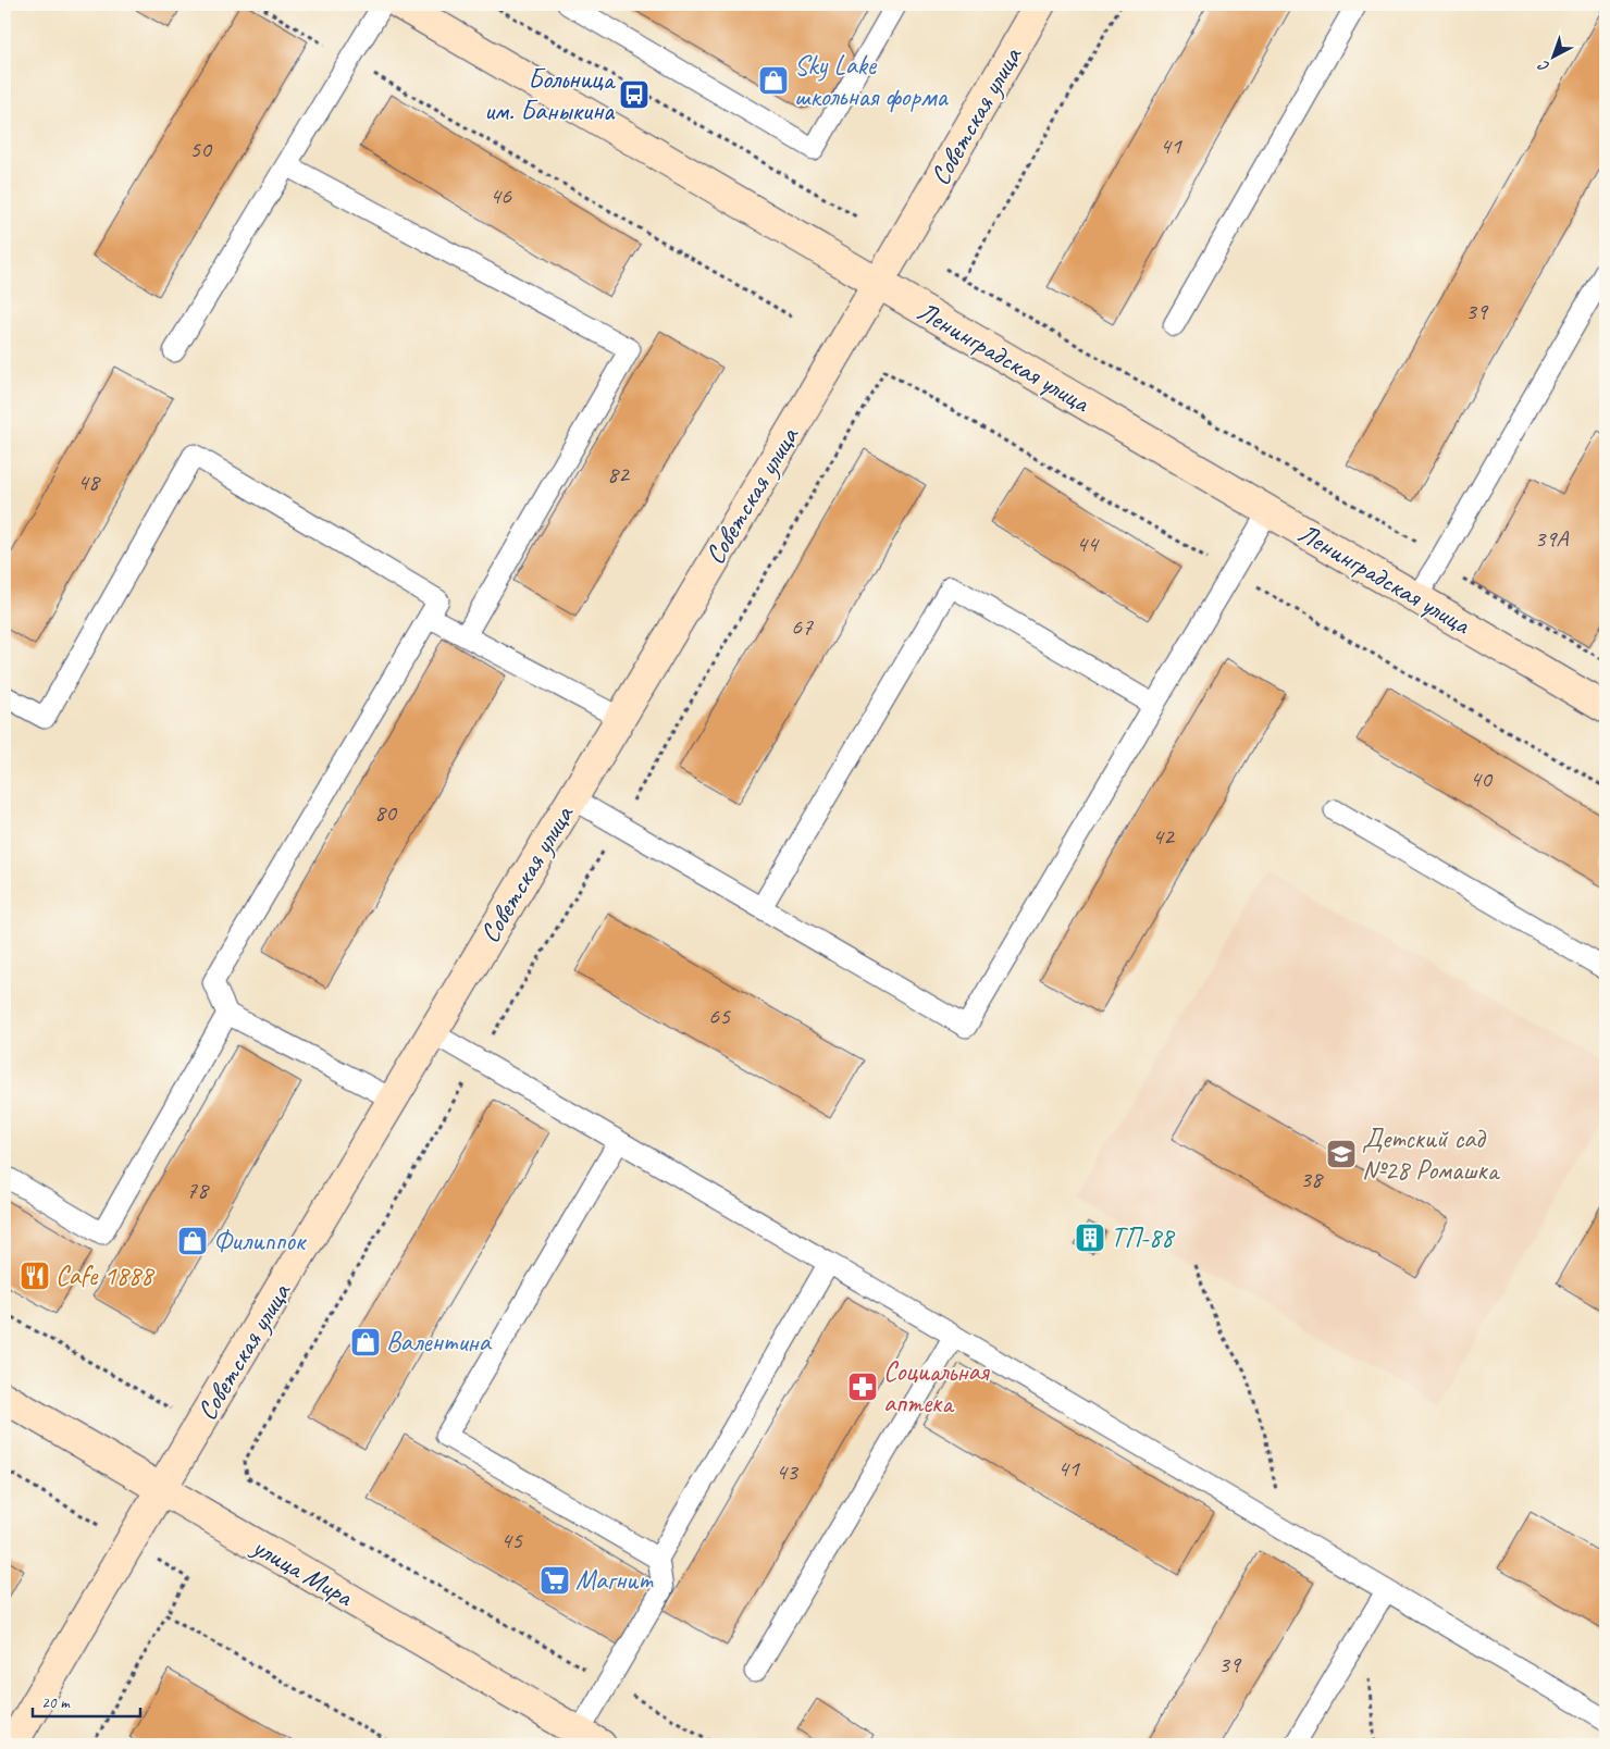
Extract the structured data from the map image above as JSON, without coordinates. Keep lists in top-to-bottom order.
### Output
{
  "streets": {
    "main road": ["Советская улица", "Ленинградская улица", "улица Мира"]
  },
  "crossings": [
    ["Советская улица", "Ленинградская улица"],
    ["Советская улица", "улица Мира"]
  ],
  "places": {
    "shop": ["Sky Lake школьная форма", "Филиппок", "Валентина"],
    "bus stop": ["Больница им. Баныкина"],
    "school or university": ["Детский сад №28 Ромашка"],
    "building": ["ТП-88"],
    "restaurant": ["Cafe 1888"],
    "pharmacy": ["Социальная аптека"],
    "supermarket": ["Магнит"]
  },
  "house_numbers": [
    "41",
    "50",
    "46",
    "39",
    "82",
    "48",
    "39А",
    "44",
    "67",
    "40",
    "80",
    "42",
    "65",
    "38",
    "78",
    "41",
    "43",
    "45",
    "39"
  ],
  "scale_bar": "20 m",
  "north": "bottom left"
}
